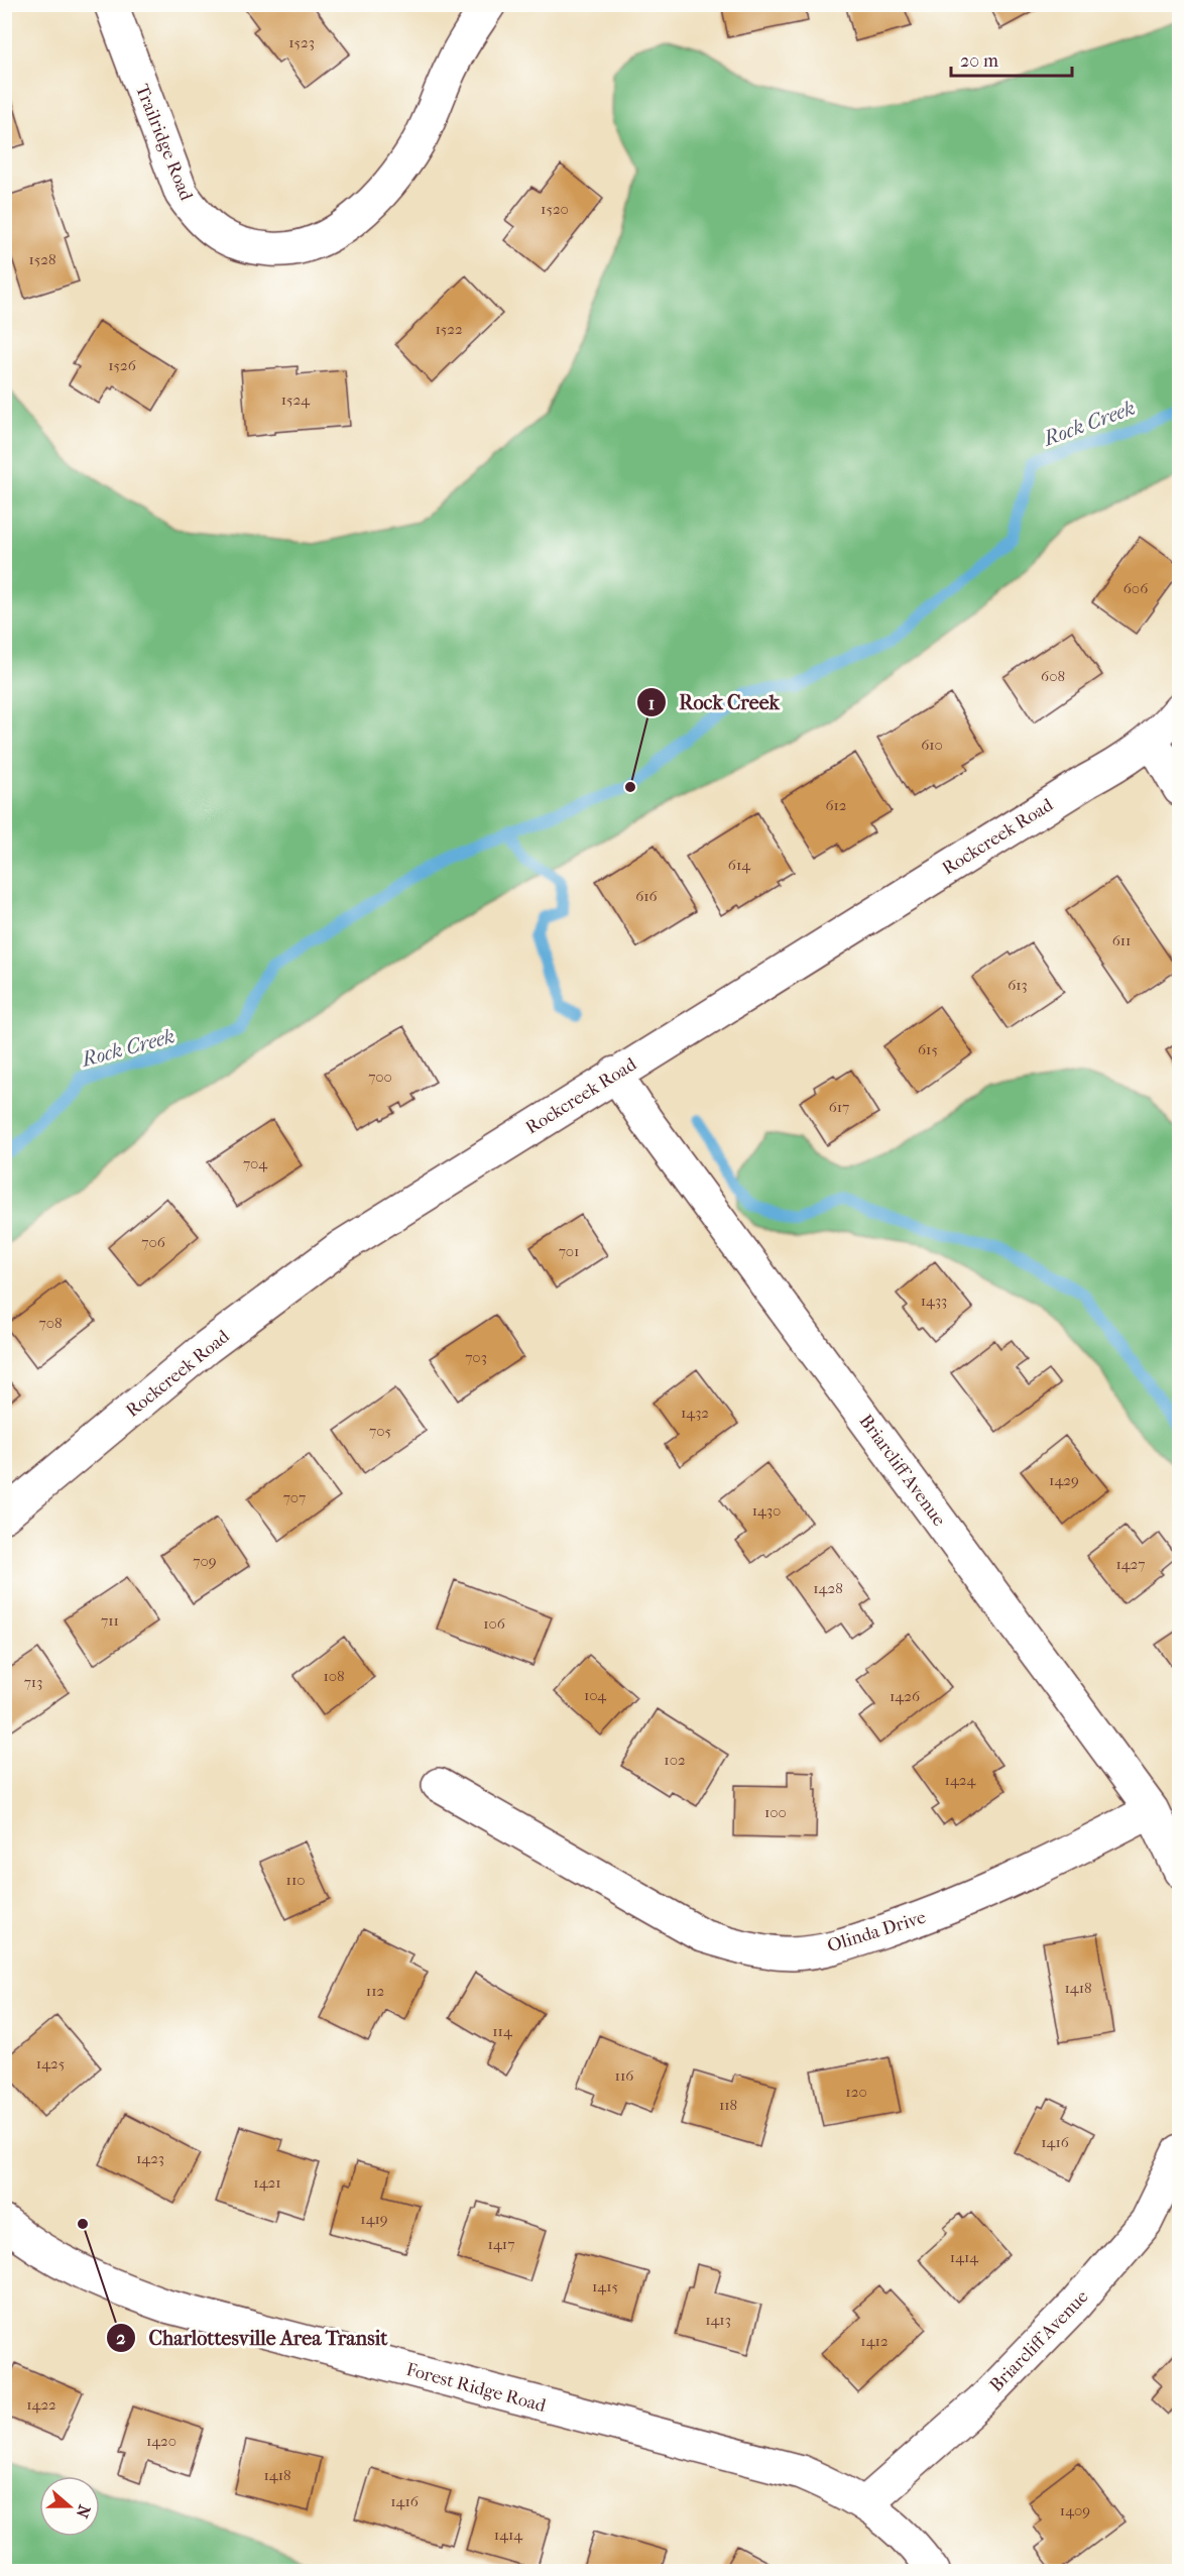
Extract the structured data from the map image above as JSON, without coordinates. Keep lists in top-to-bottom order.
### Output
{
  "streets": {
    "street": [
      "Trailridge Road",
      "Rockcreek Road",
      "Briarcliff Avenue",
      "Olinda Drive",
      "Forest Ridge Road"
    ]
  },
  "crossings": [
    ["Rockcreek Road", "Briarcliff Avenue"],
    ["Briarcliff Avenue", "Olinda Drive"],
    ["Briarcliff Avenue", "Forest Ridge Road"]
  ],
  "water": ["Rock Creek"],
  "places": ["Rock Creek", "Charlottesville Area Transit"],
  "house_numbers": [
    "1523",
    "1520",
    "1528",
    "1522",
    "1526",
    "1524",
    "606",
    "608",
    "610",
    "612",
    "614",
    "616",
    "611",
    "613",
    "615",
    "700",
    "617",
    "704",
    "706",
    "701",
    "1433",
    "708",
    "703",
    "1432",
    "705",
    "1429",
    "707",
    "1430",
    "709",
    "1427",
    "1428",
    "711",
    "106",
    "108",
    "713",
    "104",
    "1426",
    "102",
    "1424",
    "100",
    "110",
    "1418",
    "112",
    "114",
    "1425",
    "116",
    "120",
    "118",
    "1416",
    "1423",
    "1421",
    "1419",
    "1417",
    "1414",
    "1415",
    "1413",
    "1412",
    "1422",
    "1420",
    "1418",
    "1416",
    "1409",
    "1414"
  ],
  "scale_bar": "20 m",
  "north": "right"
}
